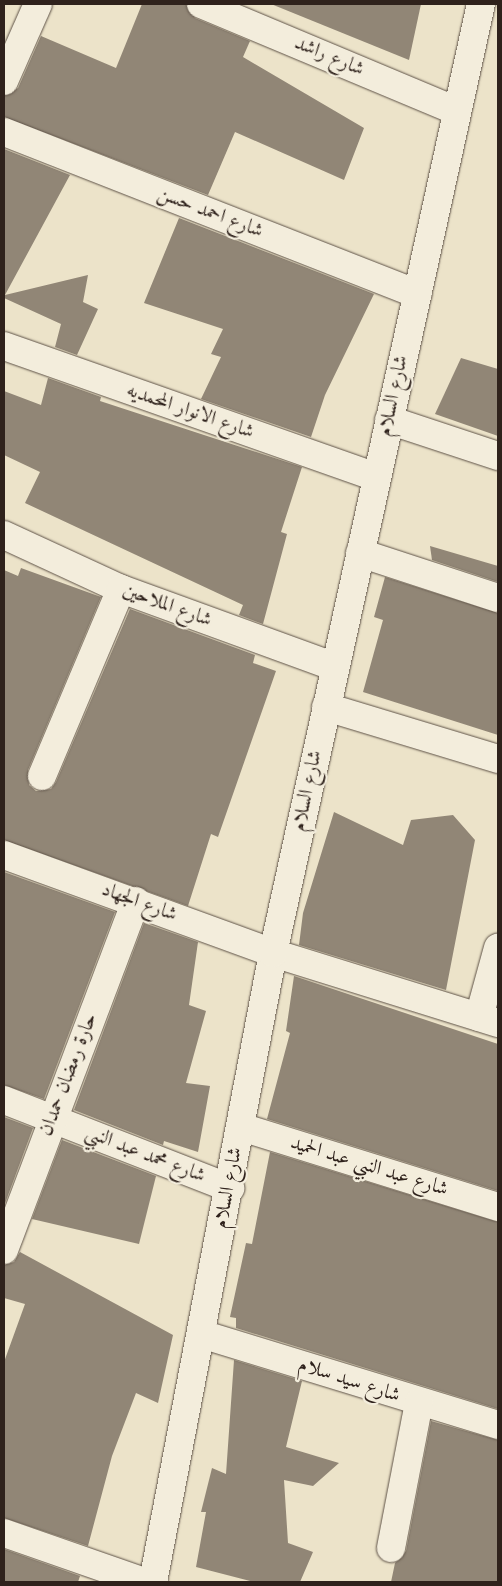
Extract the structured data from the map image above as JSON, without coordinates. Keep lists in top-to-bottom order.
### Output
{
  "streets": {
    "street": [
      "شارع راشد",
      "شارع احمد حسن",
      "شارع السلام",
      "شارع الانوار المحمديه",
      "شارع الملاحين",
      "شارع الجهاد",
      "حارة رمضان حمدان",
      "شارع محمد عبد النبي",
      "شارع عبد النبي عبد الحميد",
      "شارع سيد سلام"
    ]
  },
  "crossings": [
    ["شارع راشد", "شارع السلام"],
    ["شارع احمد حسن", "شارع السلام"],
    ["شارع السلام", "شارع الانوار المحمديه"],
    ["شارع السلام", "شارع الملاحين"],
    ["شارع السلام", "شارع الجهاد"],
    ["شارع السلام", "شارع محمد عبد النبي"],
    ["شارع السلام", "شارع عبد النبي عبد الحميد"],
    ["شارع السلام", "شارع سيد سلام"],
    ["شارع الجهاد", "حارة رمضان حمدان"],
    ["حارة رمضان حمدان", "شارع محمد عبد النبي"]
  ]
}
